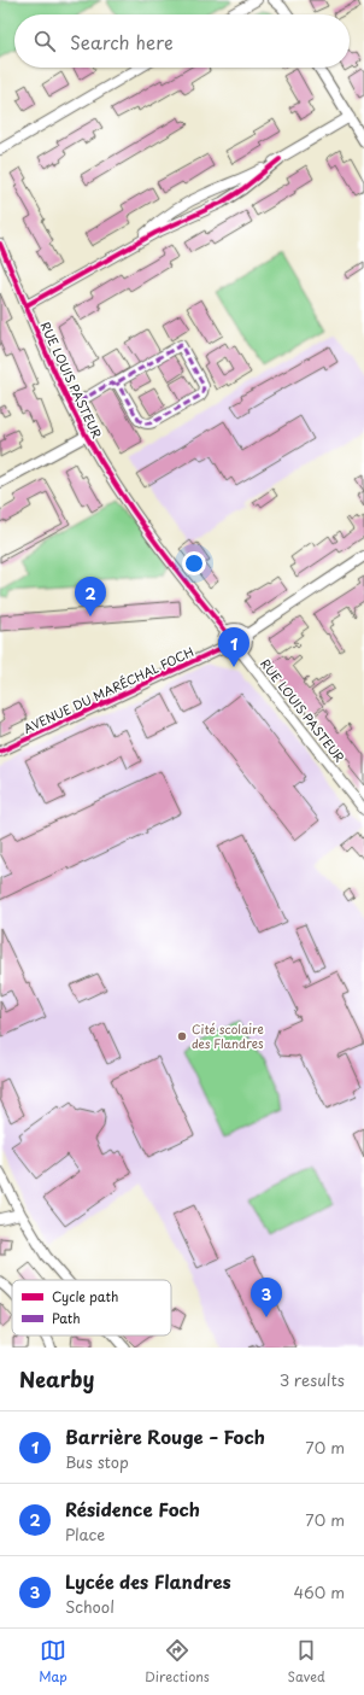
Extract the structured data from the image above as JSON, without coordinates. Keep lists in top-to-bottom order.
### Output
{
  "streets": {
    "street": ["RUE LOUIS PASTEUR", "AVENUE DU MARÉCHAL FOCH"]
  },
  "crossings": [
    ["RUE LOUIS PASTEUR", "AVENUE DU MARÉCHAL FOCH"]
  ],
  "places": ["Cité scolaire des Flandres"],
  "legend": ["Cycle path", "Path"],
  "page": {
    "search": "Search here",
    "pins": ["2", "1", "3"],
    "heading": ["Nearby", "3 results"],
    "list": [
      {
        "mark": "1",
        "name": "Barrière Rouge – Foch",
        "note": "Bus stop",
        "value": "70 m"
      },
      {
        "mark": "2",
        "name": "Résidence Foch",
        "note": "Place",
        "value": "70 m"
      },
      {
        "mark": "3",
        "name": "Lycée des Flandres",
        "note": "School",
        "value": "460 m"
      }
    ],
    "nav": ["Map", "Directions", "Saved"]
  }
}
